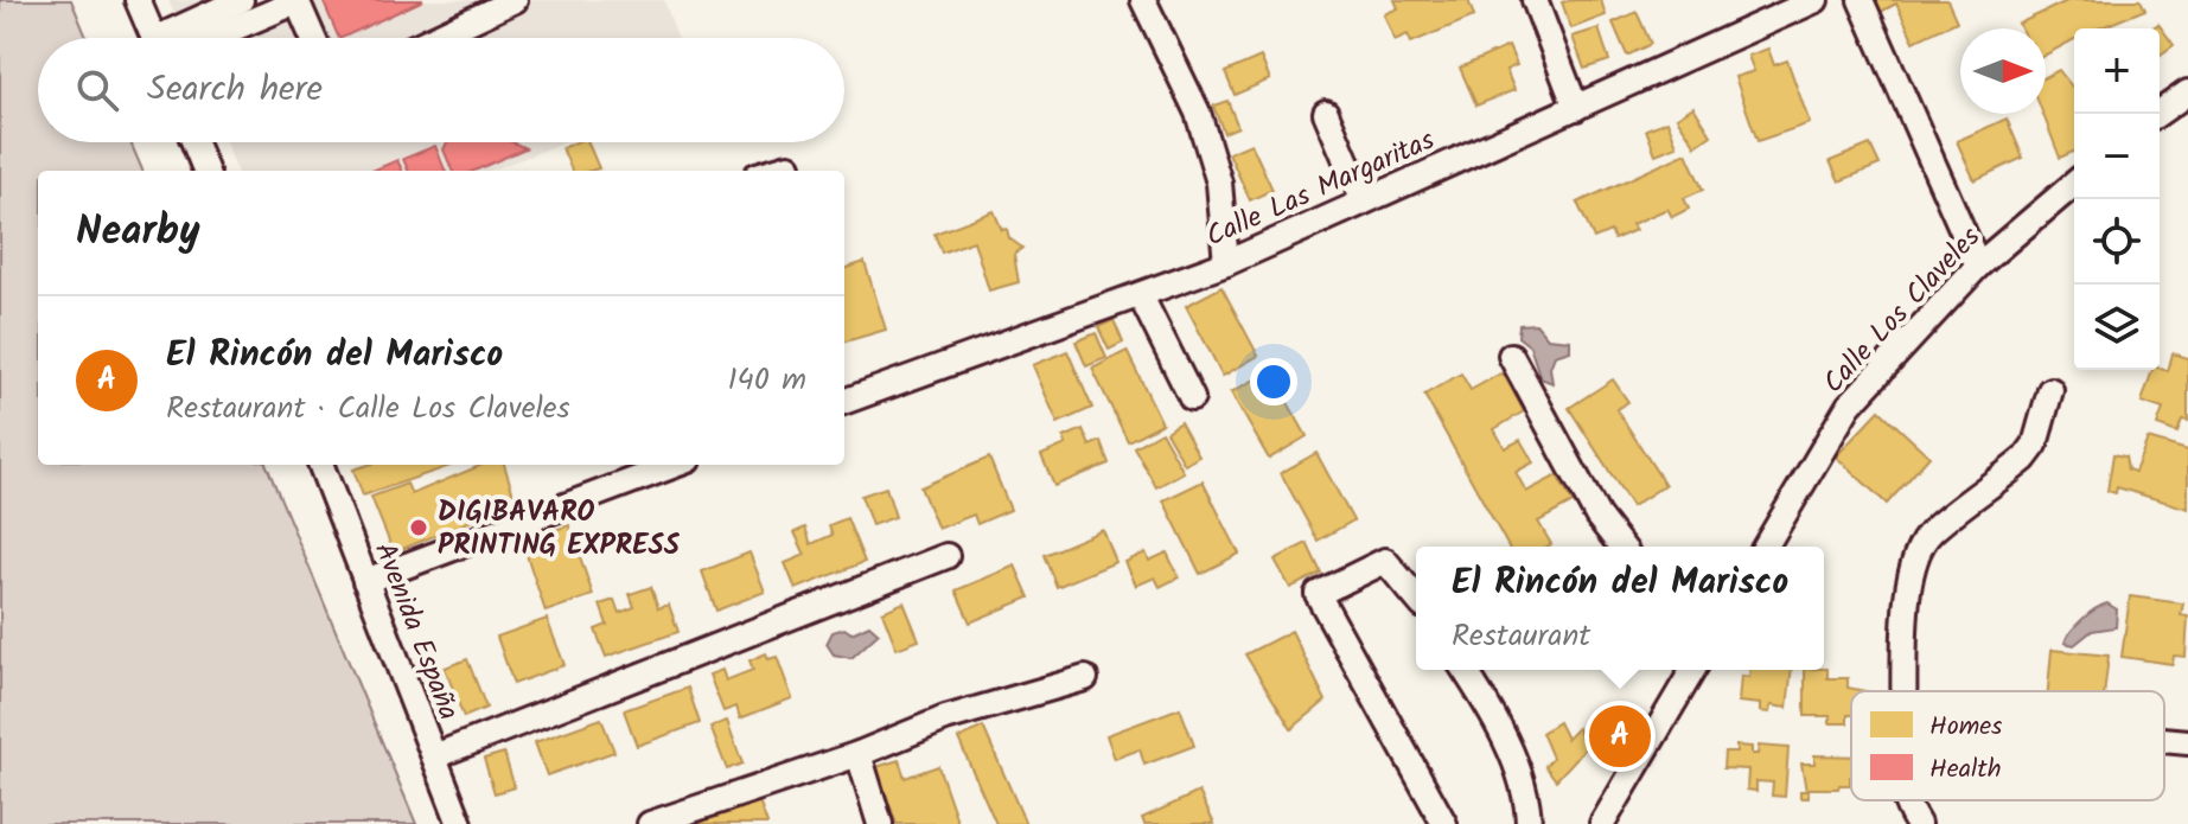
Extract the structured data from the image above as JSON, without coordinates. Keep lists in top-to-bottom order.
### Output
{
  "streets": {
    "street": ["Calle Las Margaritas", "Calle Los Claveles", "Avenida España"]
  },
  "places": ["DIGIBAVARO PRINTING EXPRESS"],
  "legend": ["Homes", "Health"],
  "north": "right",
  "page": {
    "map_buttons": ["+", "−"],
    "search": "Search here",
    "heading": "Nearby",
    "list": [
      {
        "mark": "A",
        "name": "El Rincón del Marisco",
        "note": "Restaurant · Calle Los Claveles",
        "value": "140 m"
      }
    ],
    "popup": ["El Rincón del Marisco", "Restaurant"],
    "pins": "A"
  }
}
